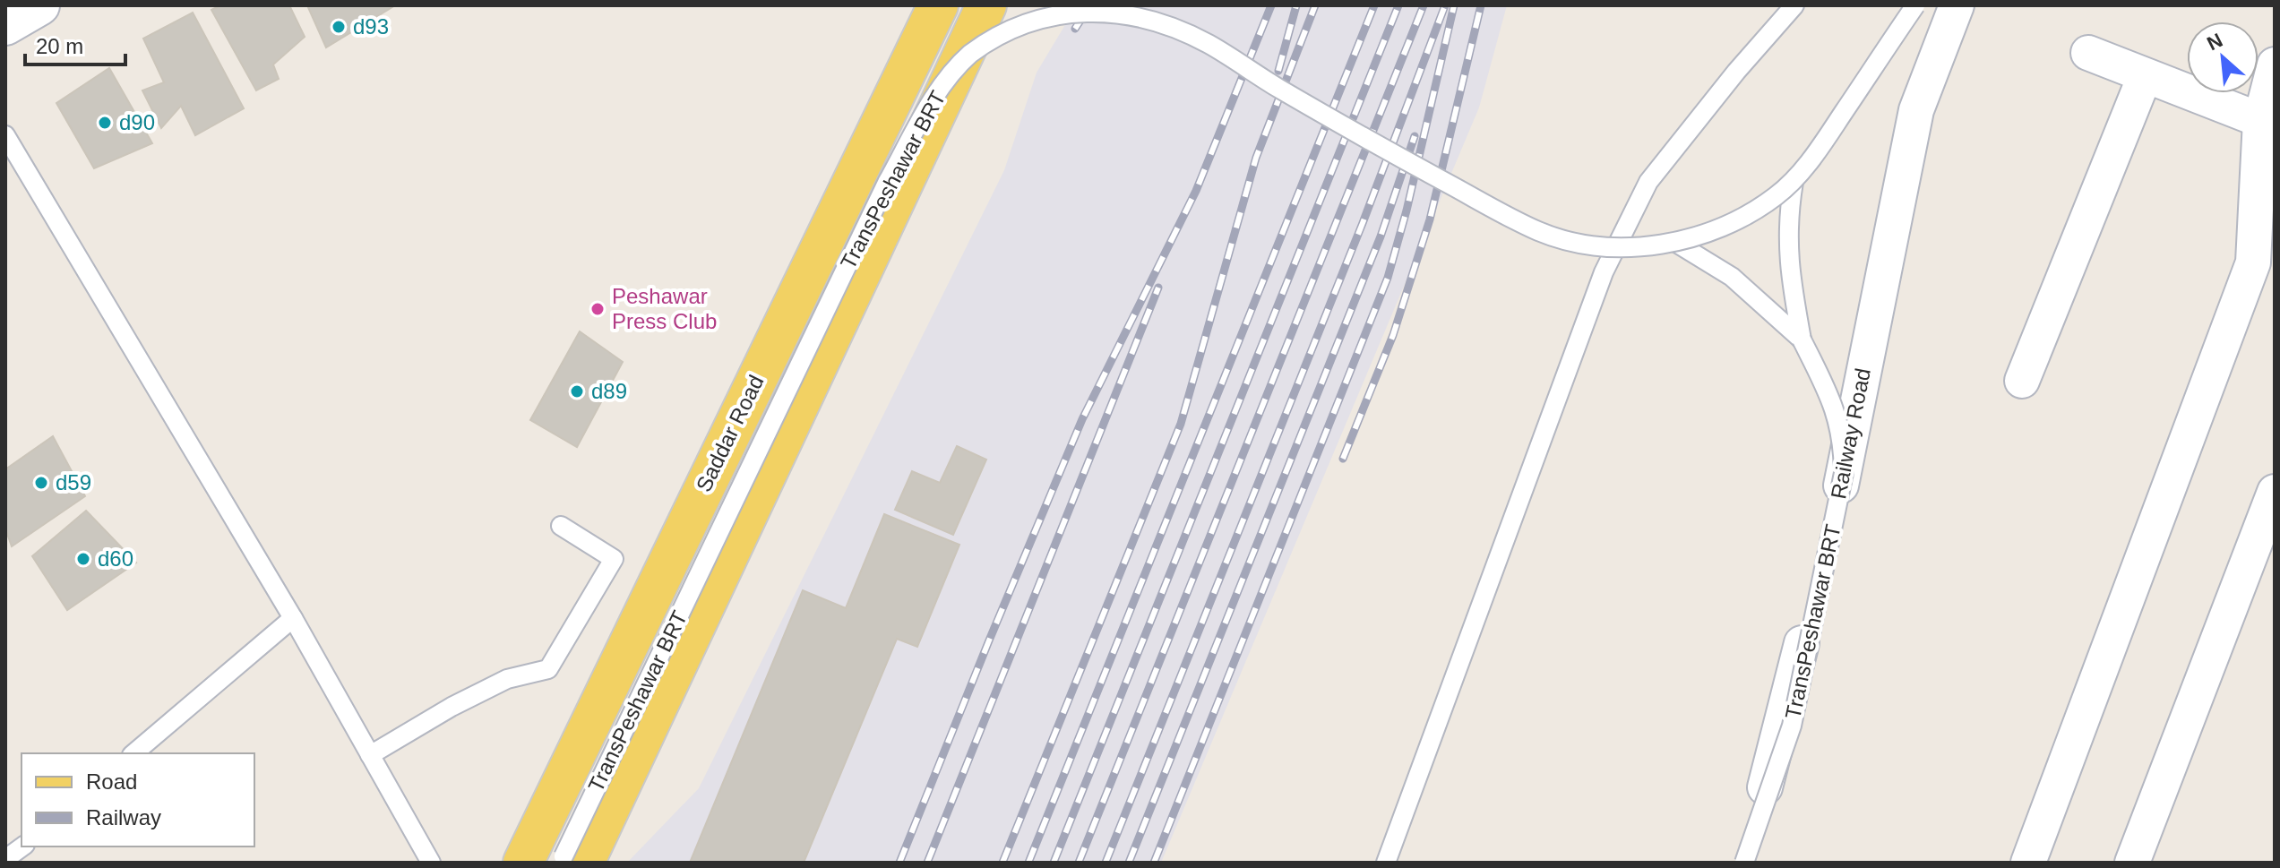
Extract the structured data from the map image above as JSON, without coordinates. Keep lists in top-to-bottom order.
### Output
{
  "streets": {
    "main road": ["Saddar Road"],
    "street": ["Railway Road"],
    "lane": ["TransPeshawar BRT"]
  },
  "crossings": [
    ["TransPeshawar BRT", "Railway Road"]
  ],
  "places": [
    "d93",
    "d90",
    "Peshawar Press Club",
    "d89",
    "d59",
    "d60"
  ],
  "legend": ["Road", "Railway"],
  "scale_bar": "20 m",
  "north": "top left"
}
